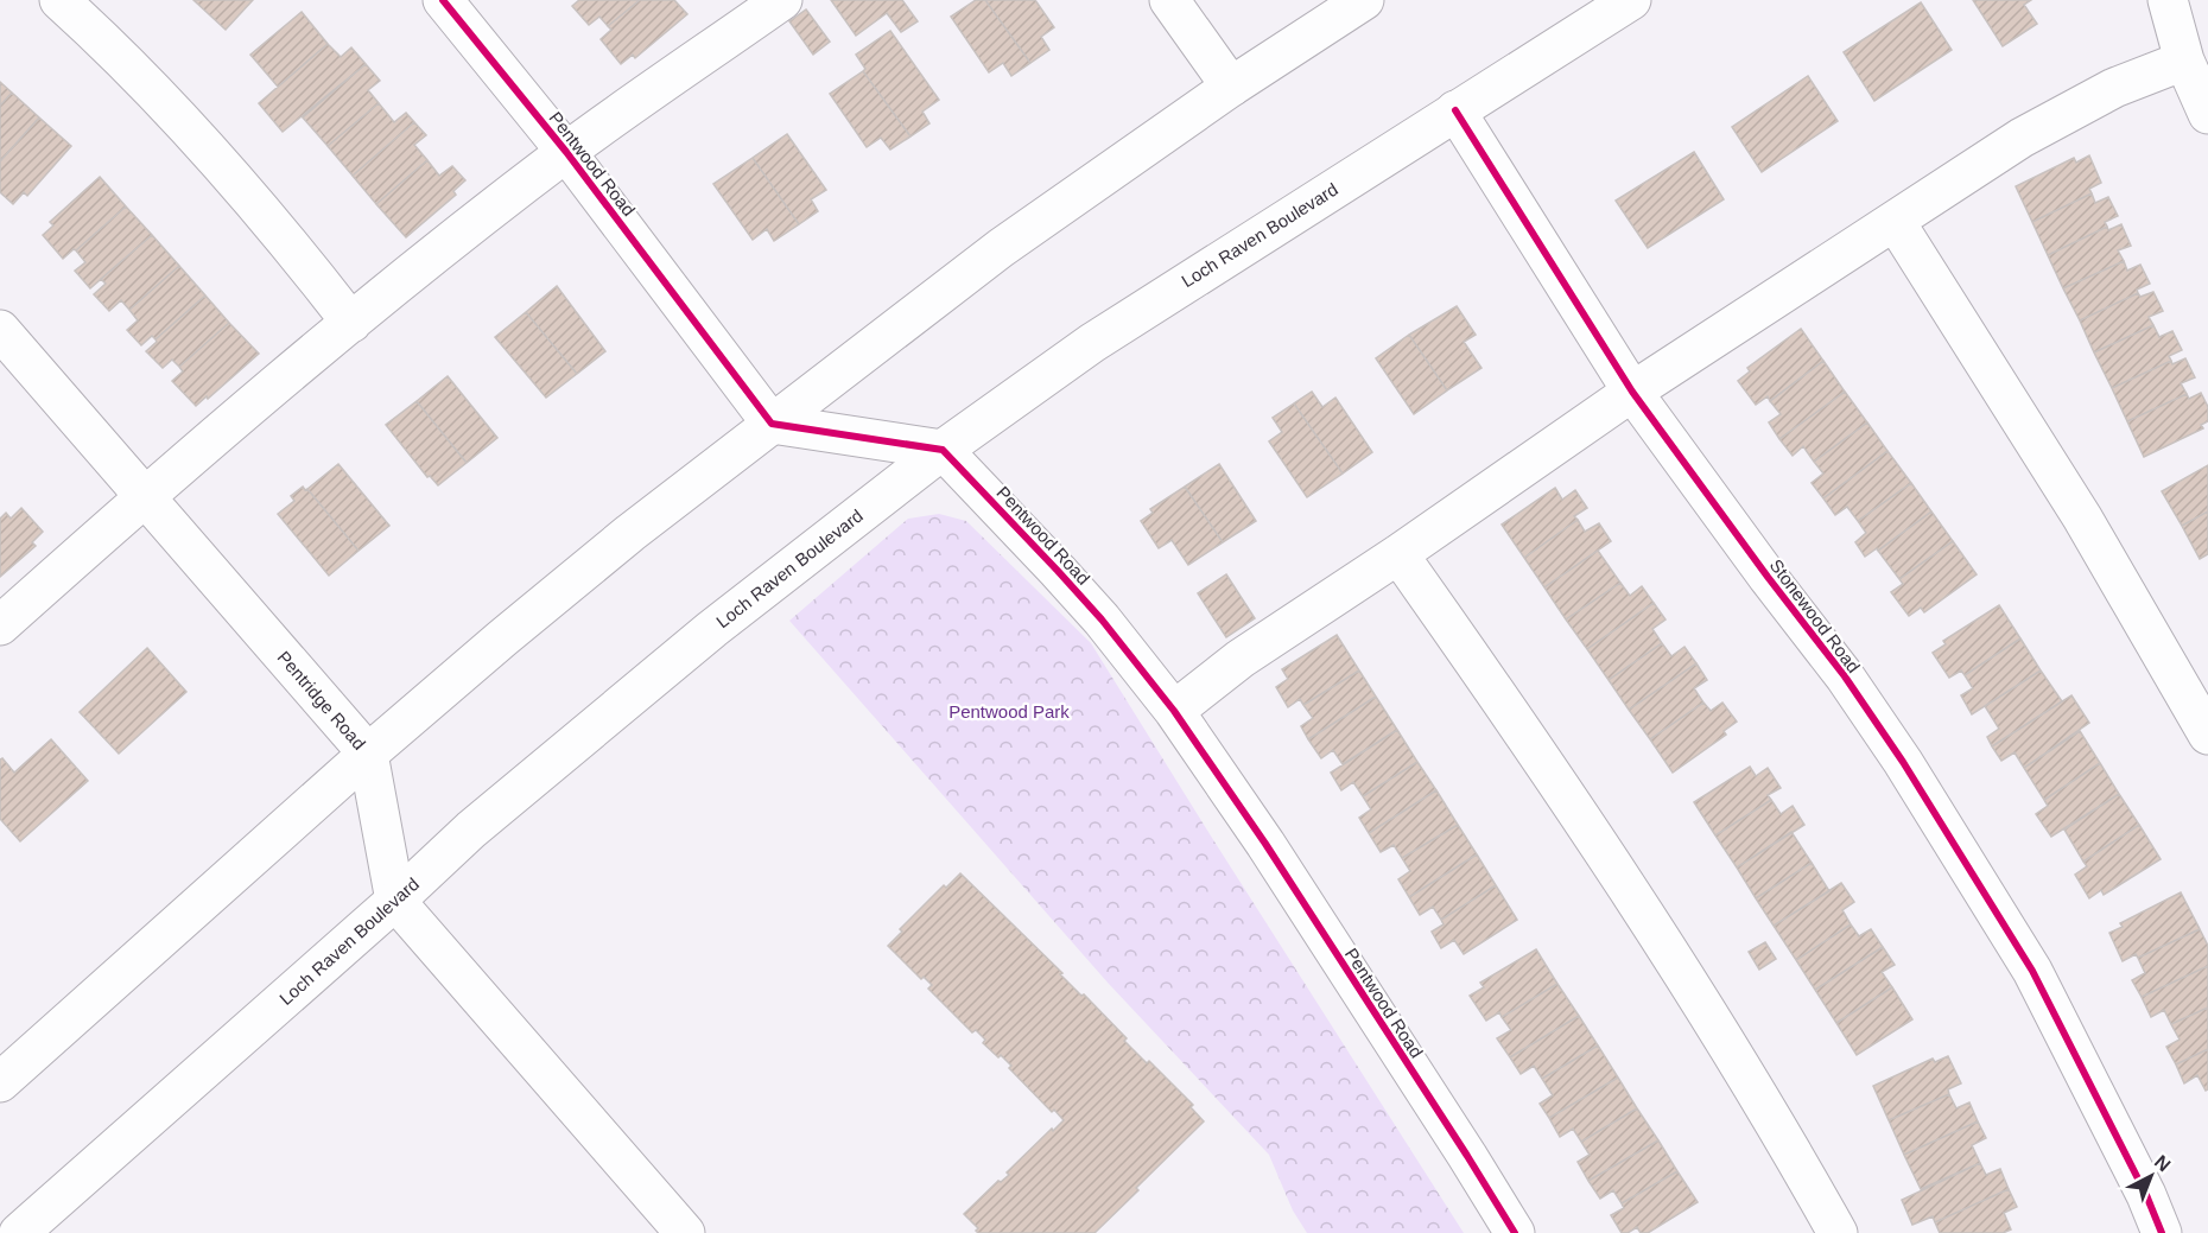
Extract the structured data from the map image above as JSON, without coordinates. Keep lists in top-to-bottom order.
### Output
{
  "streets": {
    "street": [
      "Pentwood Road",
      "Loch Raven Boulevard",
      "Stonewood Road",
      "Pentridge Road"
    ]
  },
  "crossings": [
    ["Pentwood Road", "Loch Raven Boulevard"],
    ["Loch Raven Boulevard", "Stonewood Road"],
    ["Loch Raven Boulevard", "Pentridge Road"]
  ],
  "parks": ["Pentwood Park"],
  "north": "top right"
}
